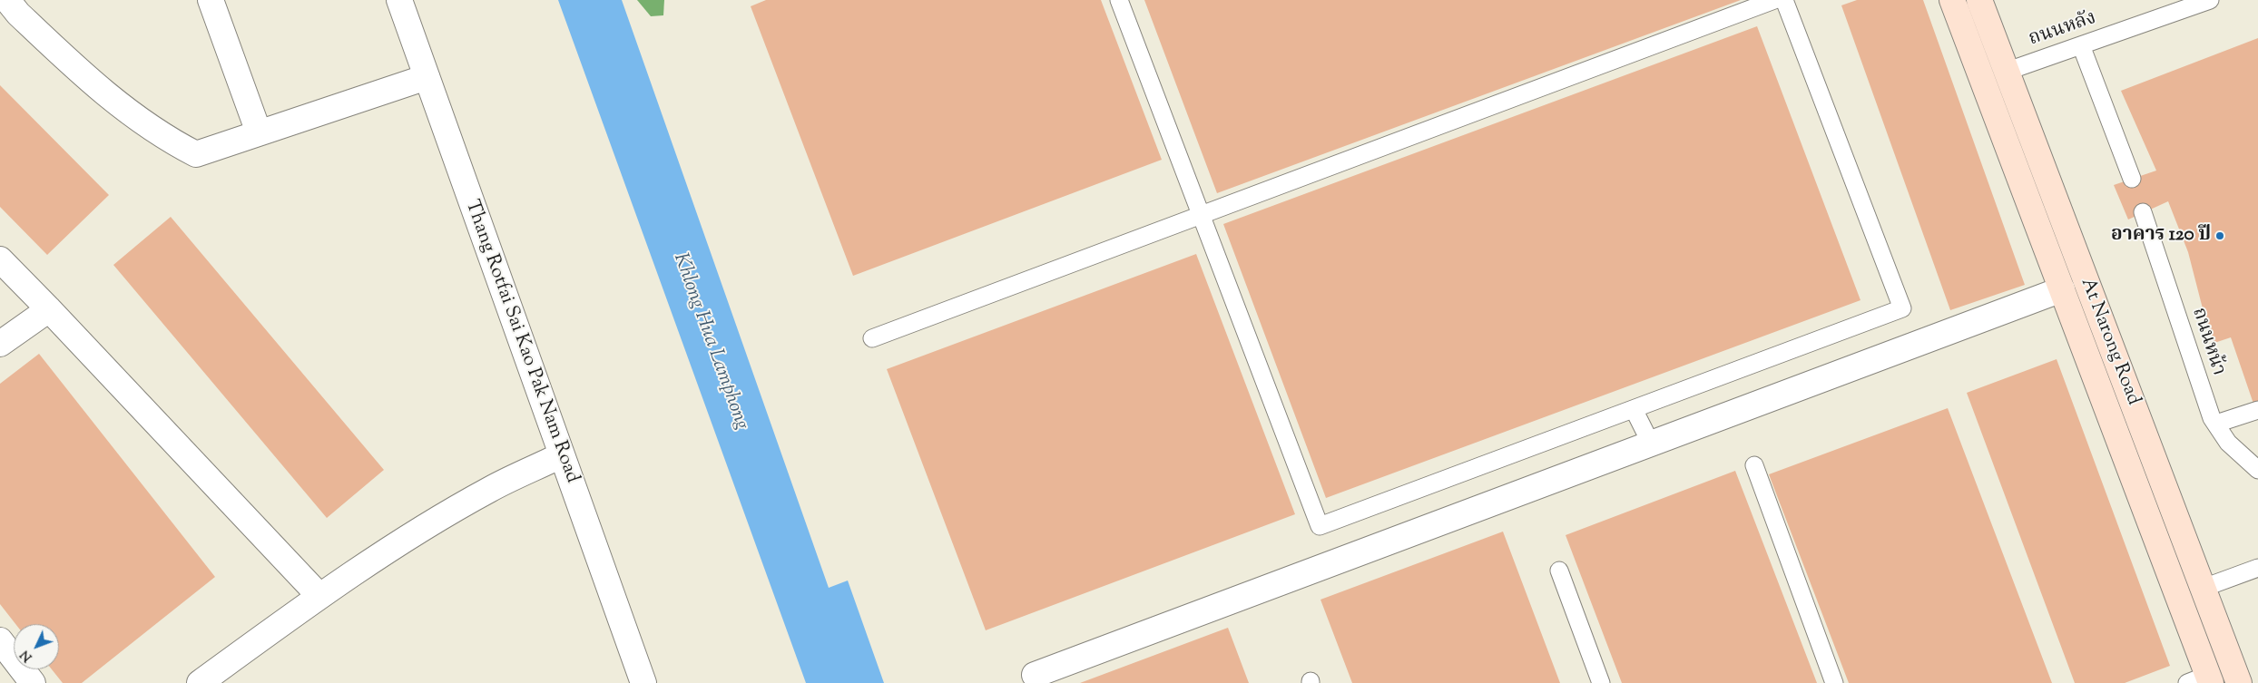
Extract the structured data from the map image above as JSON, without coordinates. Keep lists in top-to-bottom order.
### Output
{
  "streets": {
    "main road": ["At Narong Road"],
    "street": ["Thang Rotfai Sai Kao Pak Nam Road"],
    "lane": ["ถนนหลัง", "ถนนหน้า"]
  },
  "crossings": [
    ["ถนนหลัง", "At Narong Road"]
  ],
  "water": ["Khlong Hua Lamphong"],
  "places": ["อาคาร 120 ปี"],
  "north": "bottom left"
}
